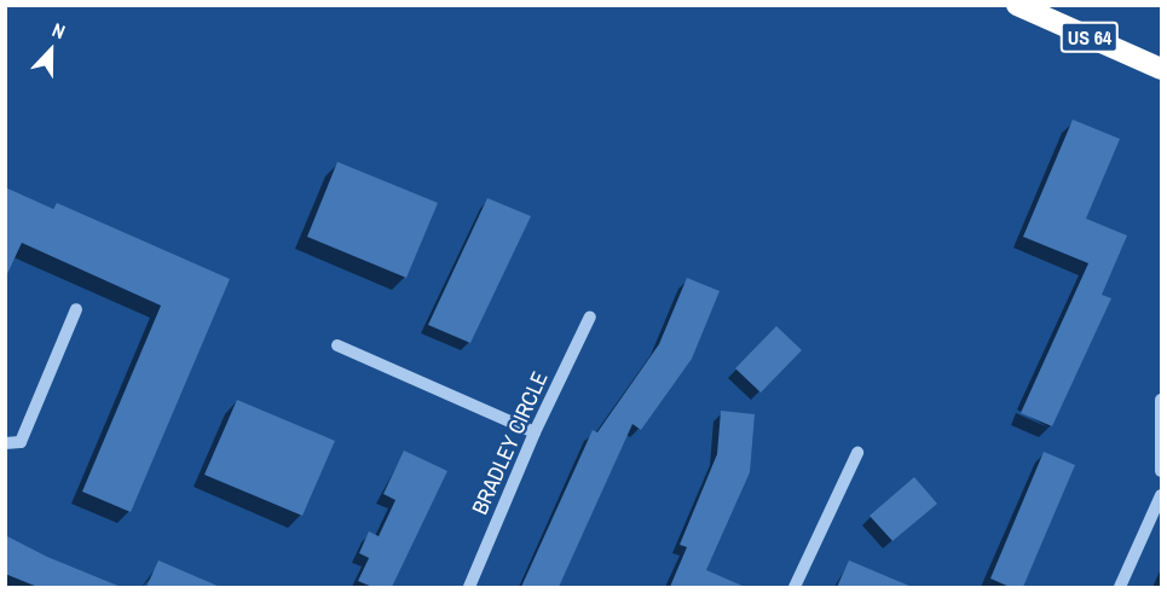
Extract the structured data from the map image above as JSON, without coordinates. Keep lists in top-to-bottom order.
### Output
{
  "streets": {
    "highway": ["US 64"],
    "street": ["BRADLEY CIRCLE"]
  },
  "north": "top"
}
